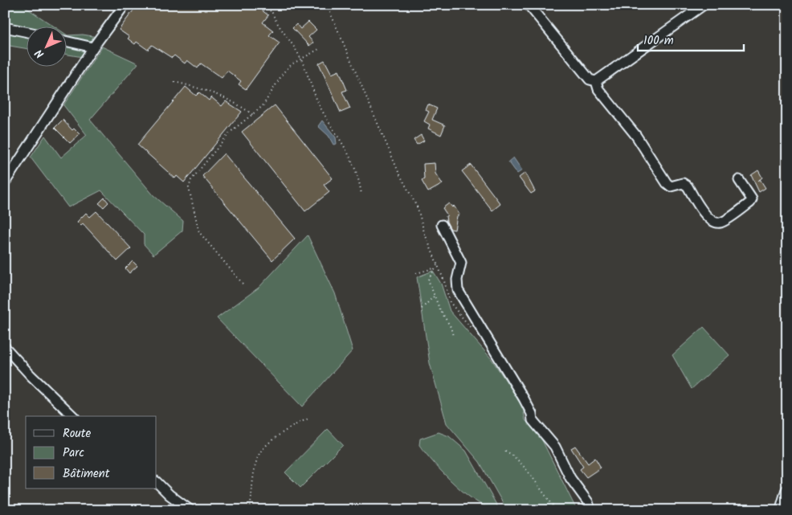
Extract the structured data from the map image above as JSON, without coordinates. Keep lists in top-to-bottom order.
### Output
{
  "legend": ["Route", "Parc", "Bâtiment"],
  "scale_bar": "100 m",
  "north": "bottom left"
}
